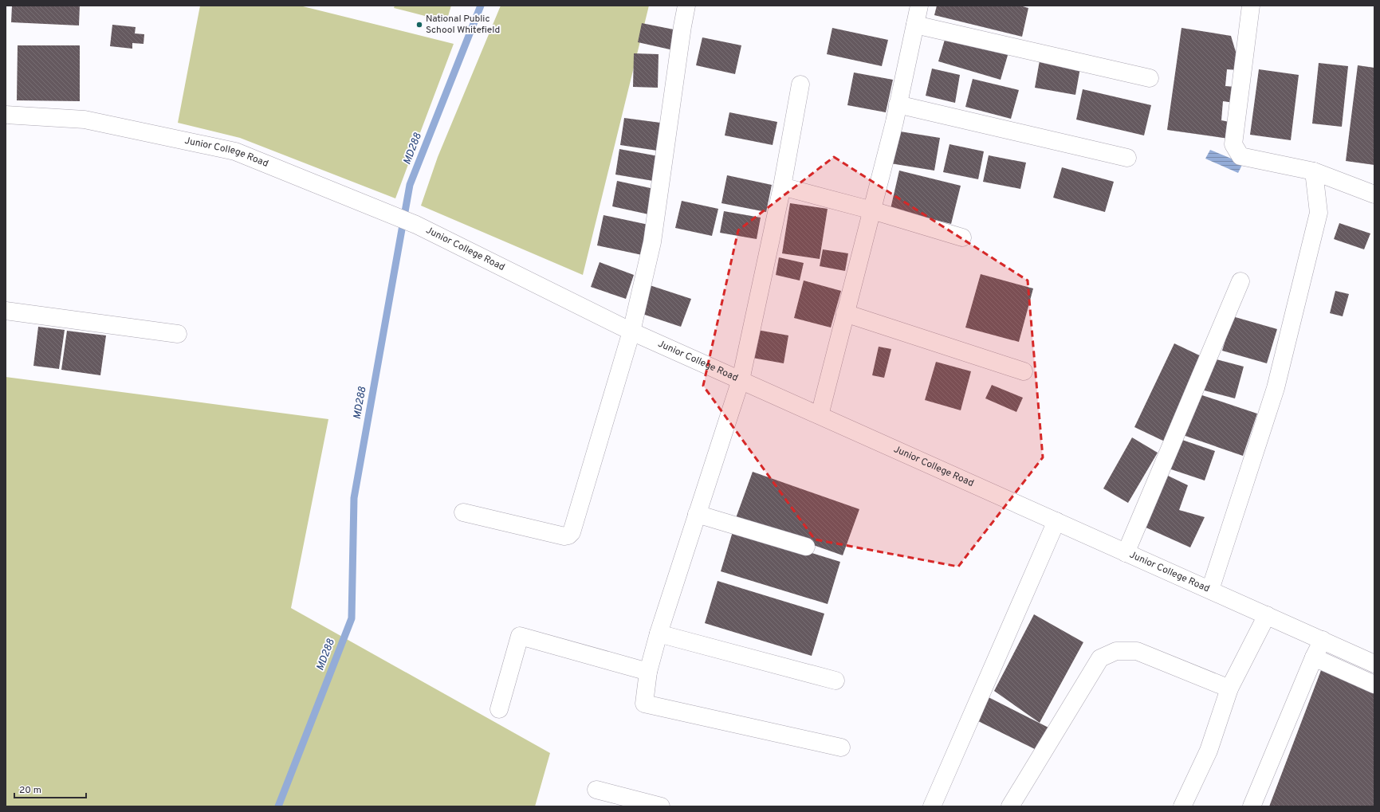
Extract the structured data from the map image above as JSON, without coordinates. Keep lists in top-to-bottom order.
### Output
{
  "streets": {
    "street": ["Junior College Road"]
  },
  "water": ["MD288"],
  "places": ["National Public School Whitefield"],
  "scale_bar": "20 m"
}
